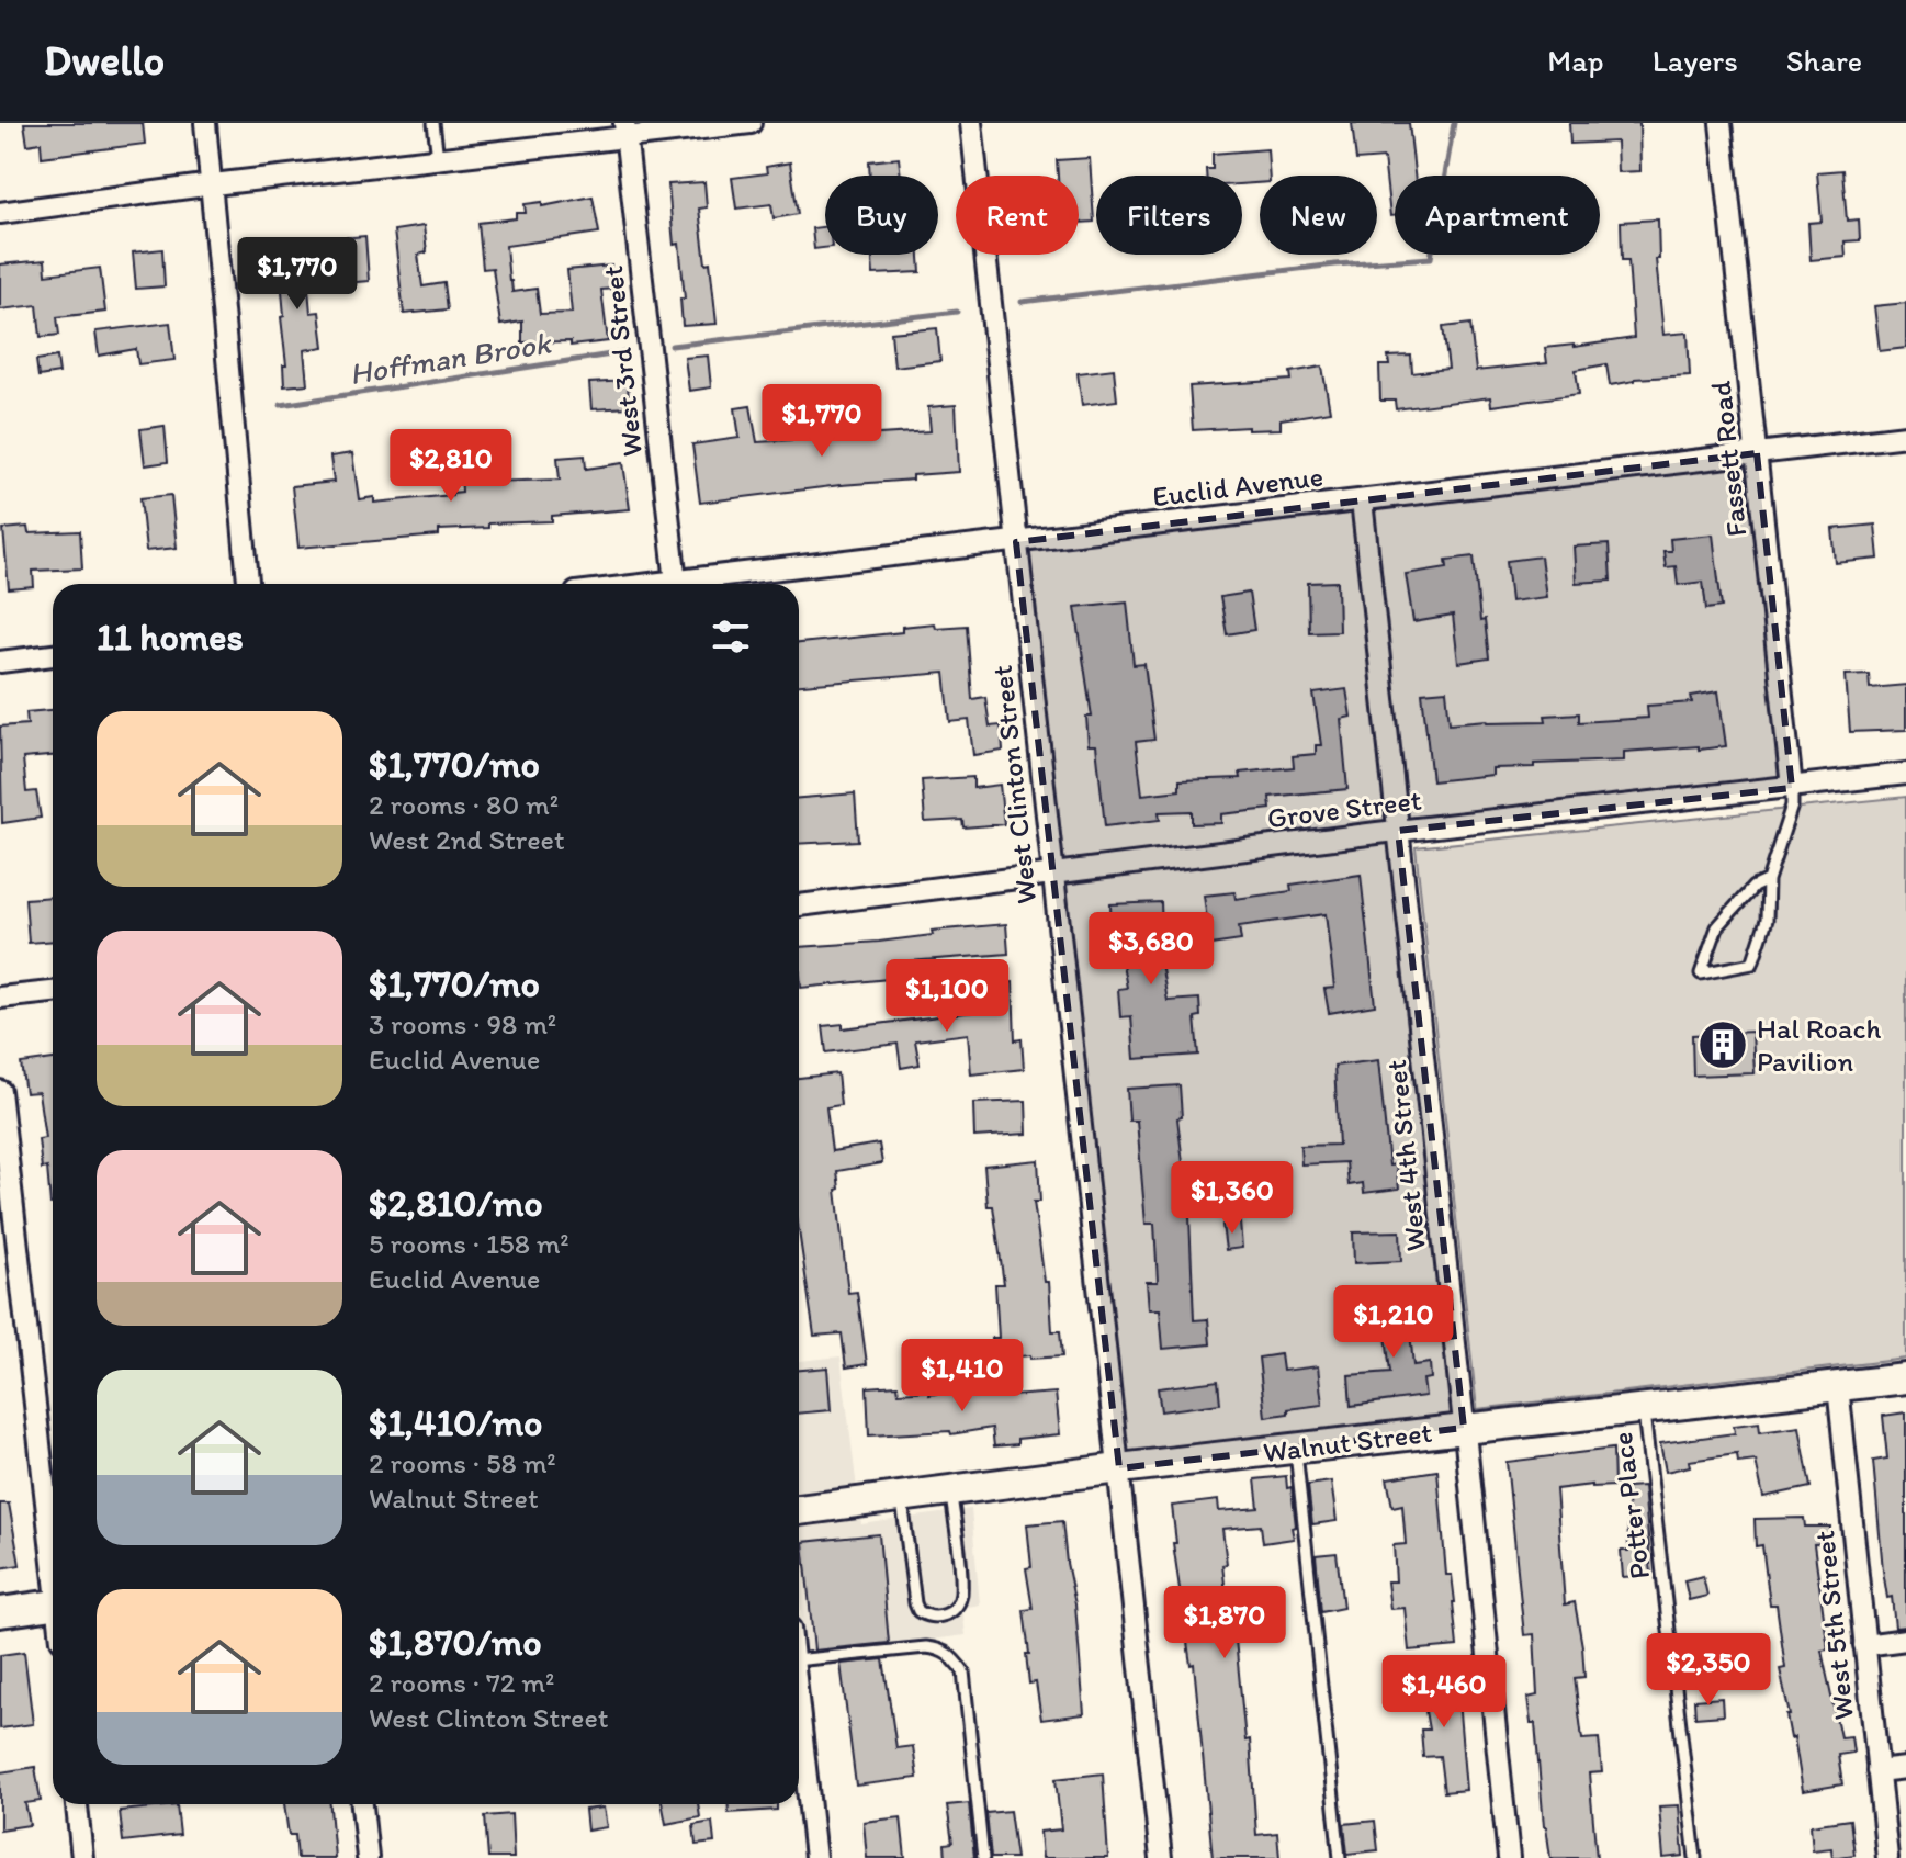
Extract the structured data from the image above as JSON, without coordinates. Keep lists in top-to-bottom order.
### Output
{
  "streets": {
    "street": [
      "West 3rd Street",
      "Fassett Road",
      "Euclid Avenue",
      "West Clinton Street",
      "Grove Street",
      "West 4th Street",
      "Walnut Street",
      "West 5th Street"
    ],
    "lane": ["Potter Place"]
  },
  "crossings": [
    ["Fassett Road", "Euclid Avenue"],
    ["Fassett Road", "Grove Street"],
    ["Euclid Avenue", "West Clinton Street"],
    ["Euclid Avenue", "West 4th Street"],
    ["West Clinton Street", "Grove Street"],
    ["West Clinton Street", "Walnut Street"],
    ["Grove Street", "West 4th Street"],
    ["West 4th Street", "Walnut Street"],
    ["Walnut Street", "Potter Place"],
    ["Walnut Street", "West 5th Street"]
  ],
  "water": ["Hoffman Brook"],
  "places": {
    "building": ["Hal Roach Pavilion"]
  },
  "page": {
    "header": "Dwello",
    "nav": ["Map", "Layers", "Share"],
    "chip": [
      "Buy",
      "Rent",
      "Filters",
      "New",
      "Apartment"
    ],
    "price": [
      "$1,770",
      "$1,770",
      "$2,810",
      "$3,680",
      "$1,100",
      "$1,360",
      "$1,210",
      "$1,410",
      "$1,870",
      "$2,350",
      "$1,460"
    ],
    "heading": "11 homes",
    "list": [
      {
        "name": "$1,770/mo",
        "note": "2 rooms · 80 m² · West 2nd Street"
      },
      {
        "name": "$1,770/mo",
        "note": "3 rooms · 98 m² · Euclid Avenue"
      },
      {
        "name": "$2,810/mo",
        "note": "5 rooms · 158 m² · Euclid Avenue"
      },
      {
        "name": "$1,410/mo",
        "note": "2 rooms · 58 m² · Walnut Street"
      },
      {
        "name": "$1,870/mo",
        "note": "2 rooms · 72 m² · West Clinton Street"
      }
    ]
  }
}
